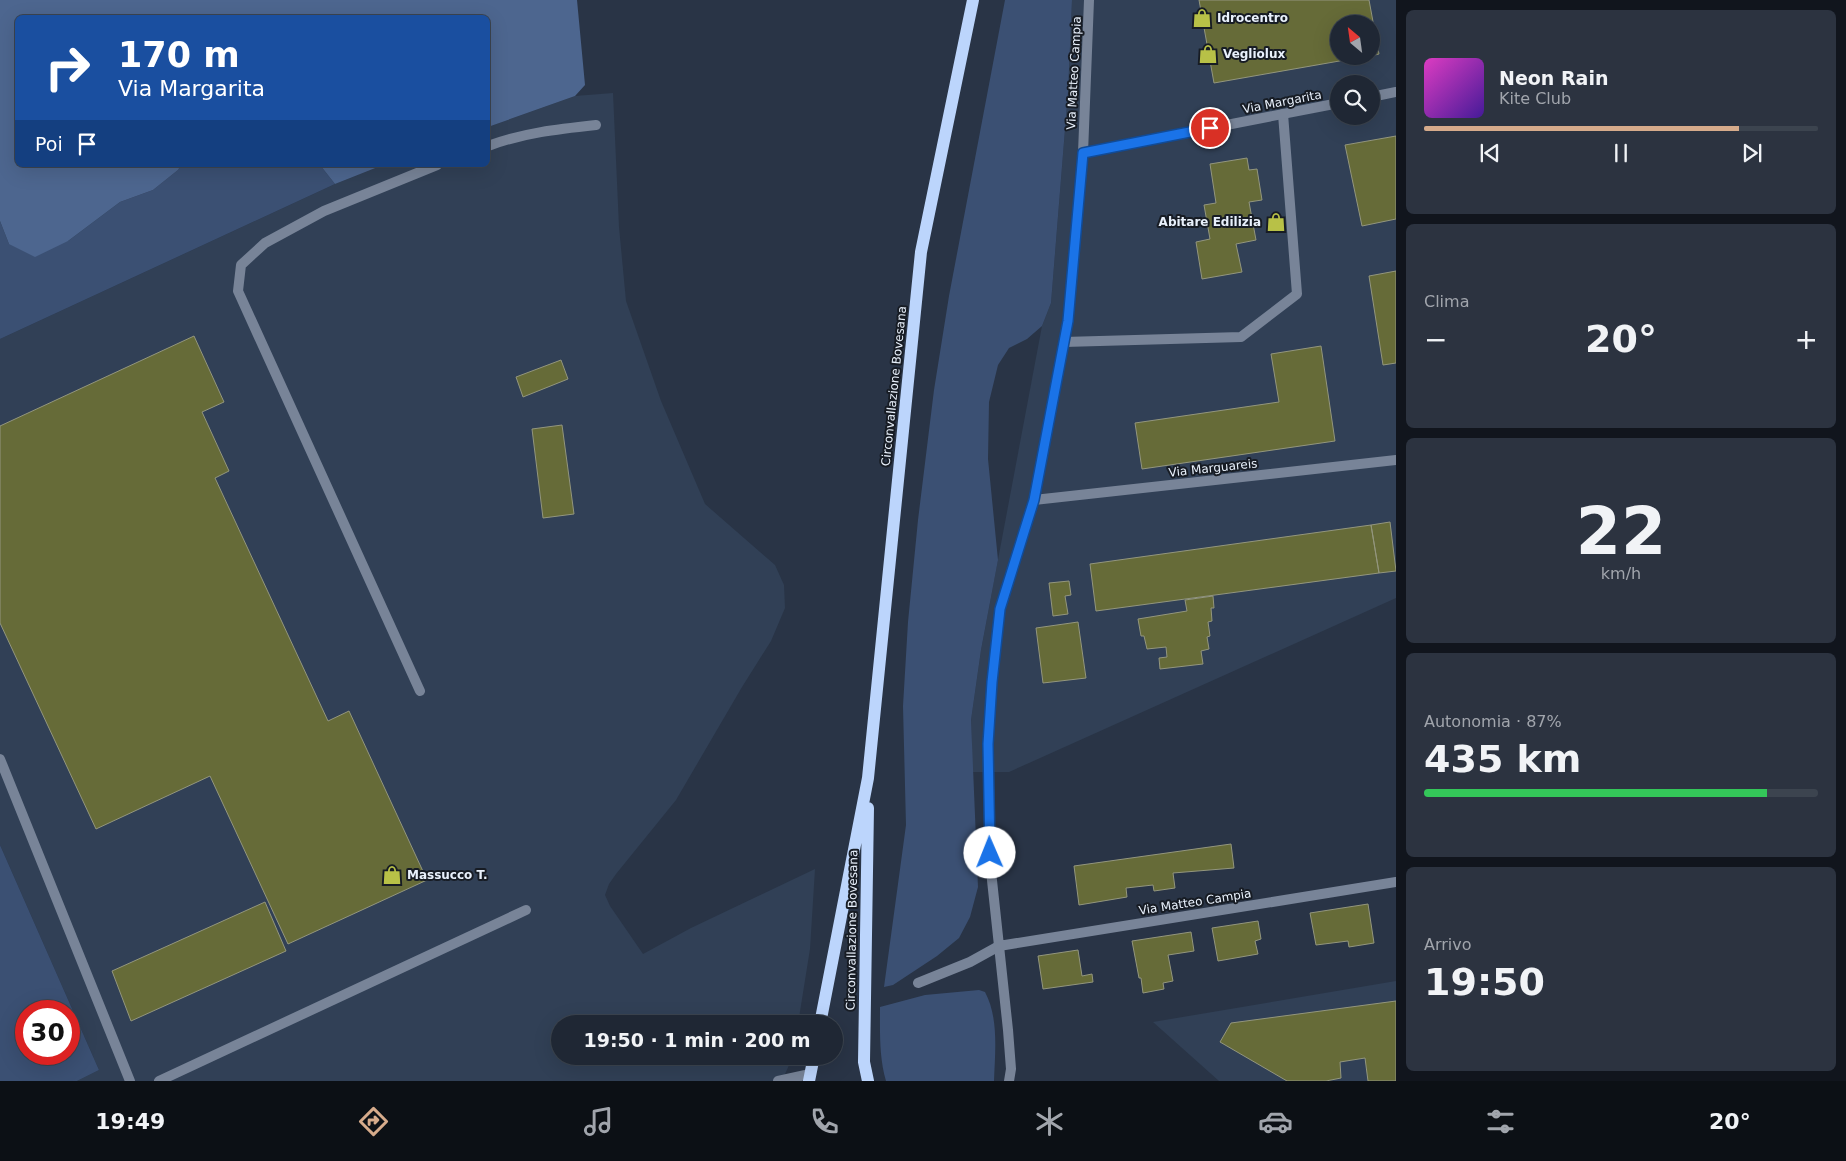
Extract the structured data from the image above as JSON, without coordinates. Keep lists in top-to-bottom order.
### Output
{
  "streets": {
    "main road": ["Circonvallazione Bovesana"],
    "street": ["Via Matteo Campia", "Via Margarita", "Via Marguareis"]
  },
  "crossings": [
    ["Via Matteo Campia", "Via Margarita"],
    ["Via Matteo Campia", "Via Marguareis"]
  ],
  "places": {
    "shop": [
      "Idrocentro",
      "Vegliolux",
      "Abitare Edilizia",
      "Massucco T."
    ]
  },
  "north": "top left",
  "page": {
    "turn": ["170 m", "Via Margarita"],
    "song": ["Neon Rain", "Kite Club"],
    "then": "Poi",
    "tile": [
      "Clima",
      ["22", "km/h"],
      ["Autonomia · 87%", "435 km"],
      ["Arrivo", "19:50"]
    ],
    "heat": ["−", "20°", "+"],
    "limit": "30",
    "trip": "19:50 · 1 min · 200 m",
    "tabs": ["19:49", "20°"]
  }
}
